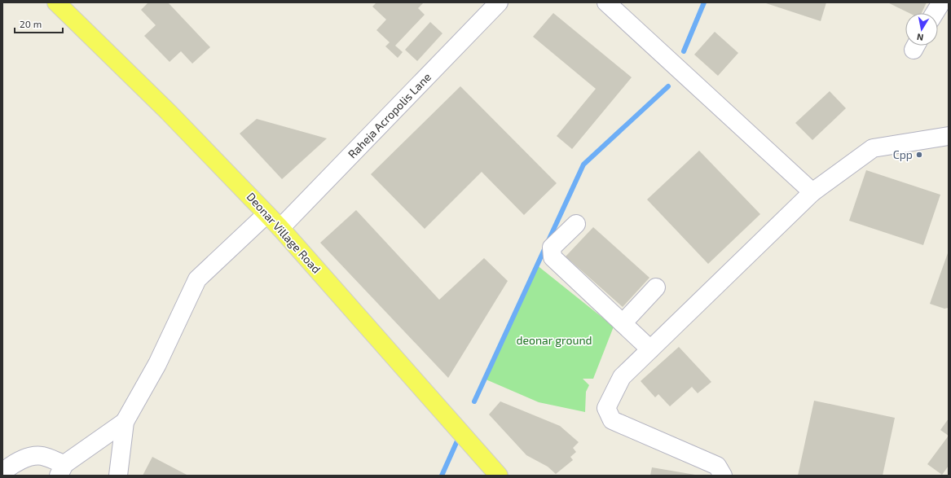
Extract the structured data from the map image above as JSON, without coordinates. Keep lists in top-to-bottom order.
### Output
{
  "streets": {
    "main road": ["Deonar Village Road"],
    "street": ["Raheja Acropolis Lane"]
  },
  "crossings": [
    ["Raheja Acropolis Lane", "Deonar Village Road"]
  ],
  "parks": ["deonar ground"],
  "places": ["Cpp"],
  "scale_bar": "20 m",
  "north": "bottom"
}
